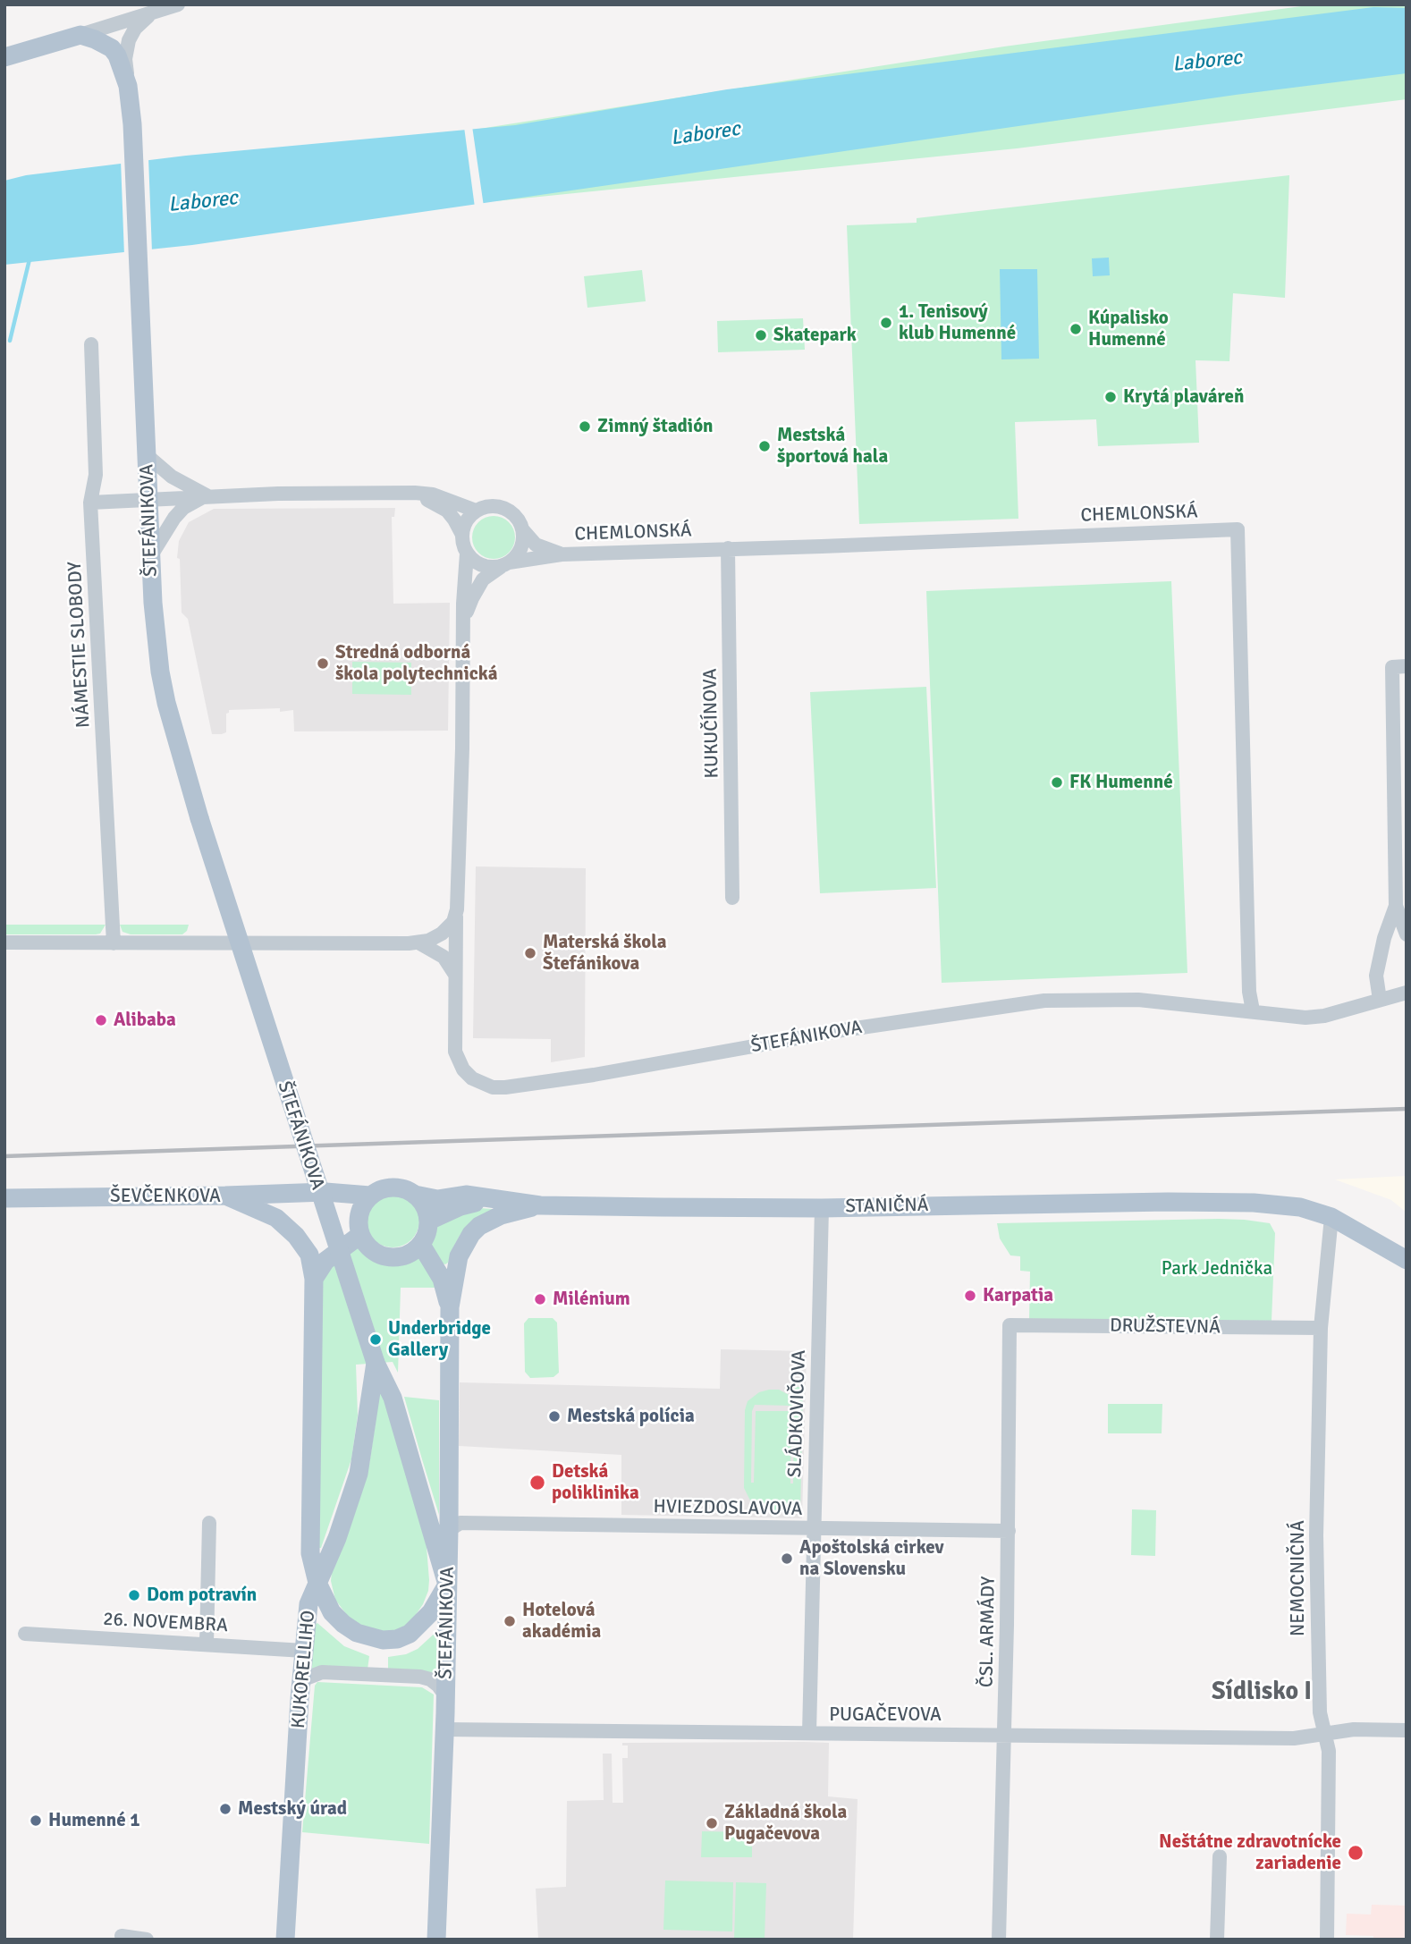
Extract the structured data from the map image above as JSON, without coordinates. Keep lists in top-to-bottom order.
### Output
{
  "streets": {
    "main road": [
      "ŠTEFÁNIKOVA",
      "ŠEVČENKOVA",
      "STANIČNÁ",
      "KUKORELLIHO"
    ],
    "street": [
      "CHEMLONSKÁ",
      "NÁMESTIE SLOBODY",
      "KUKUČÍNOVA",
      "DRUŽSTEVNÁ",
      "SLÁDKOVIČOVA",
      "HVIEZDOSLAVOVA",
      "NEMOCNIČNÁ",
      "26. NOVEMBRA",
      "ČSL. ARMÁDY",
      "PUGAČEVOVA"
    ]
  },
  "crossings": [
    ["CHEMLONSKÁ", "ŠTEFÁNIKOVA"],
    ["CHEMLONSKÁ", "KUKUČÍNOVA"],
    ["ŠTEFÁNIKOVA", "HVIEZDOSLAVOVA"],
    ["ŠTEFÁNIKOVA", "PUGAČEVOVA"],
    ["ŠEVČENKOVA", "STANIČNÁ"],
    ["ŠEVČENKOVA", "KUKORELLIHO"],
    ["STANIČNÁ", "SLÁDKOVIČOVA"],
    ["STANIČNÁ", "NEMOCNIČNÁ"],
    ["DRUŽSTEVNÁ", "NEMOCNIČNÁ"],
    ["DRUŽSTEVNÁ", "ČSL. ARMÁDY"],
    ["SLÁDKOVIČOVA", "HVIEZDOSLAVOVA"],
    ["SLÁDKOVIČOVA", "PUGAČEVOVA"],
    ["HVIEZDOSLAVOVA", "ČSL. ARMÁDY"],
    ["NEMOCNIČNÁ", "PUGAČEVOVA"],
    ["26. NOVEMBRA", "KUKORELLIHO"],
    ["ČSL. ARMÁDY", "PUGAČEVOVA"]
  ],
  "districts": ["Sídlisko I"],
  "water": ["Laborec"],
  "parks": ["Park Jednička"],
  "places": [
    "1. Tenisový klub Humenné",
    "Kúpalisko Humenné",
    "Skatepark",
    "Krytá plaváreň",
    "Zimný štadión",
    "Mestská športová hala",
    "Stredná odborná škola polytechnická",
    "FK Humenné",
    "Materská škola Štefánikova",
    "Alibaba",
    "Karpatia",
    "Milénium",
    "Underbridge Gallery",
    "Mestská polícia",
    "Detská poliklinika",
    "Apoštolská cirkev na Slovensku",
    "Dom potravín",
    "Hotelová akadémia",
    "Mestský úrad",
    "Humenné 1",
    "Základná škola Pugačevova",
    "Neštátne zdravotnícke zariadenie"
  ]
}
